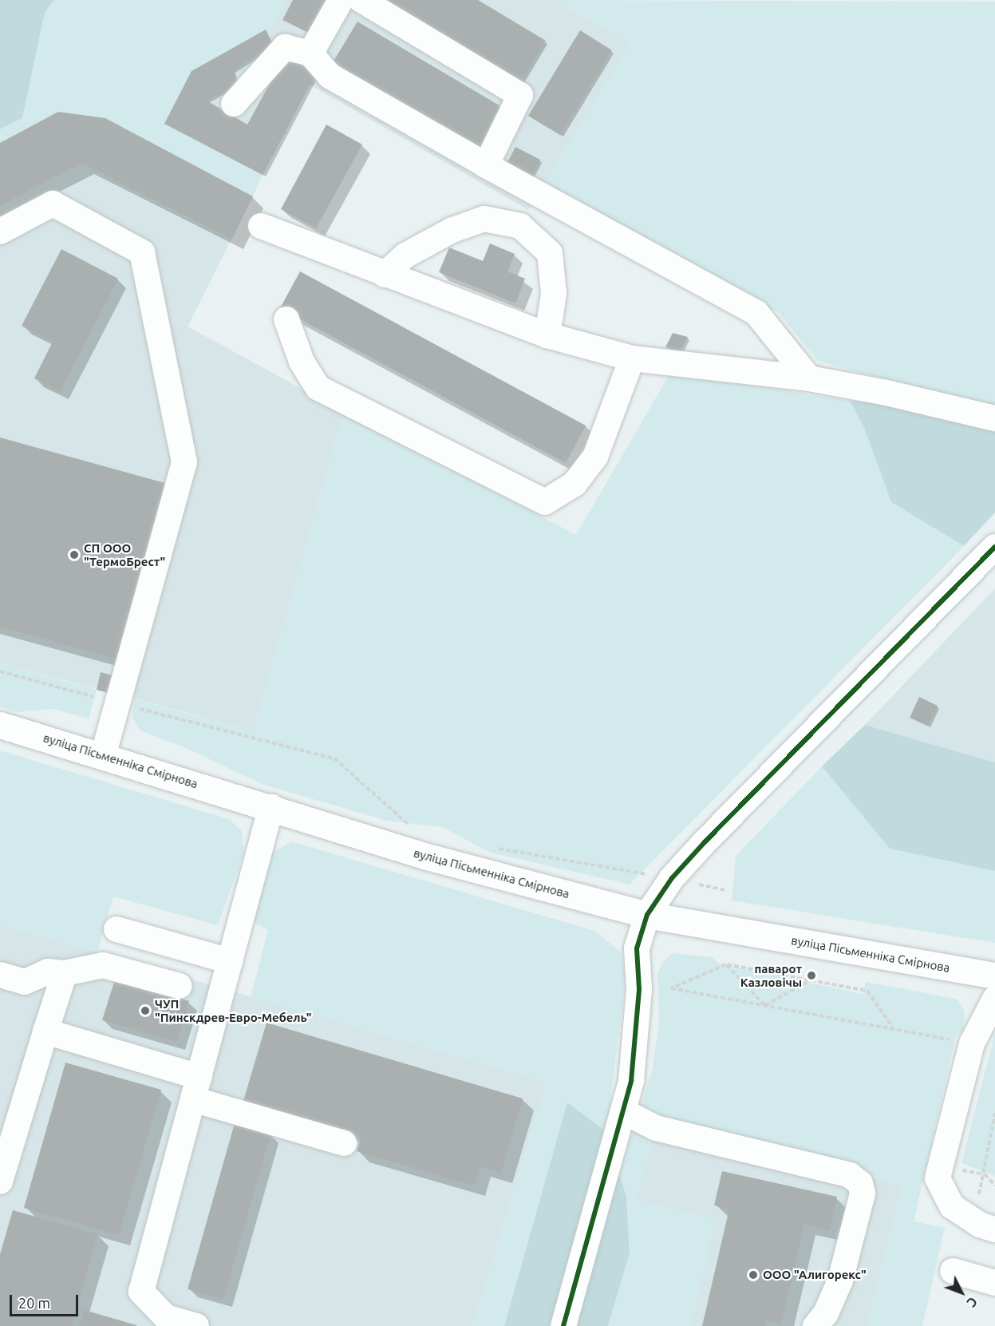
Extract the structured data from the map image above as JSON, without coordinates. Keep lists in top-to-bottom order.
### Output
{
  "streets": {
    "main road": ["вуліца Пісьменніка Смірнова"]
  },
  "places": [
    "СП ООО \"ТермоБрест\"",
    "паварот Казловічы",
    "ЧУП \"Пинскдрев-Евро-Мебель\"",
    "ООО \"Алигорекс\""
  ],
  "scale_bar": "20 m",
  "north": "bottom right"
}
